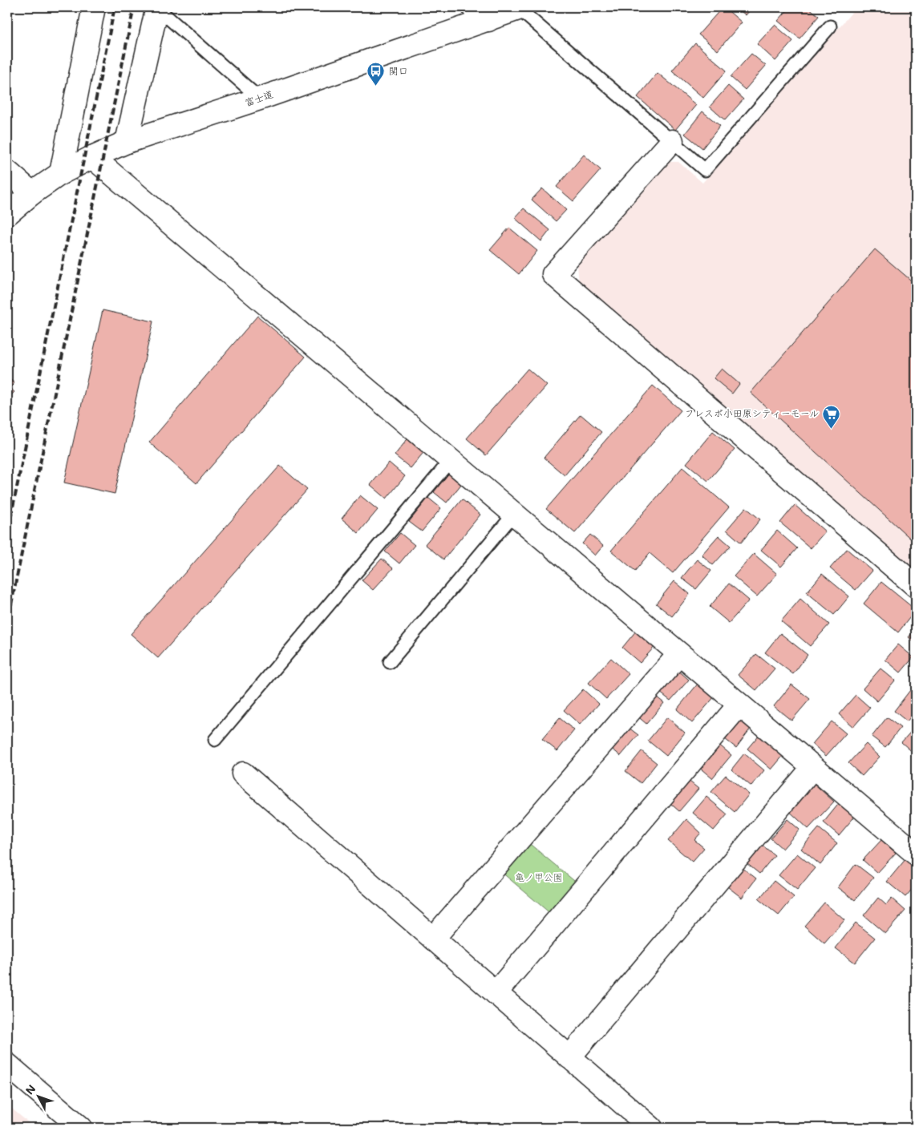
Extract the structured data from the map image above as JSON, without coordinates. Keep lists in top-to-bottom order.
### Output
{
  "streets": {
    "street": ["富士道"]
  },
  "parks": ["亀ノ甲公園"],
  "places": {
    "bus stop": ["関口"],
    "supermarket": ["フレスポ小田原シティーモール"]
  },
  "north": "top left"
}
